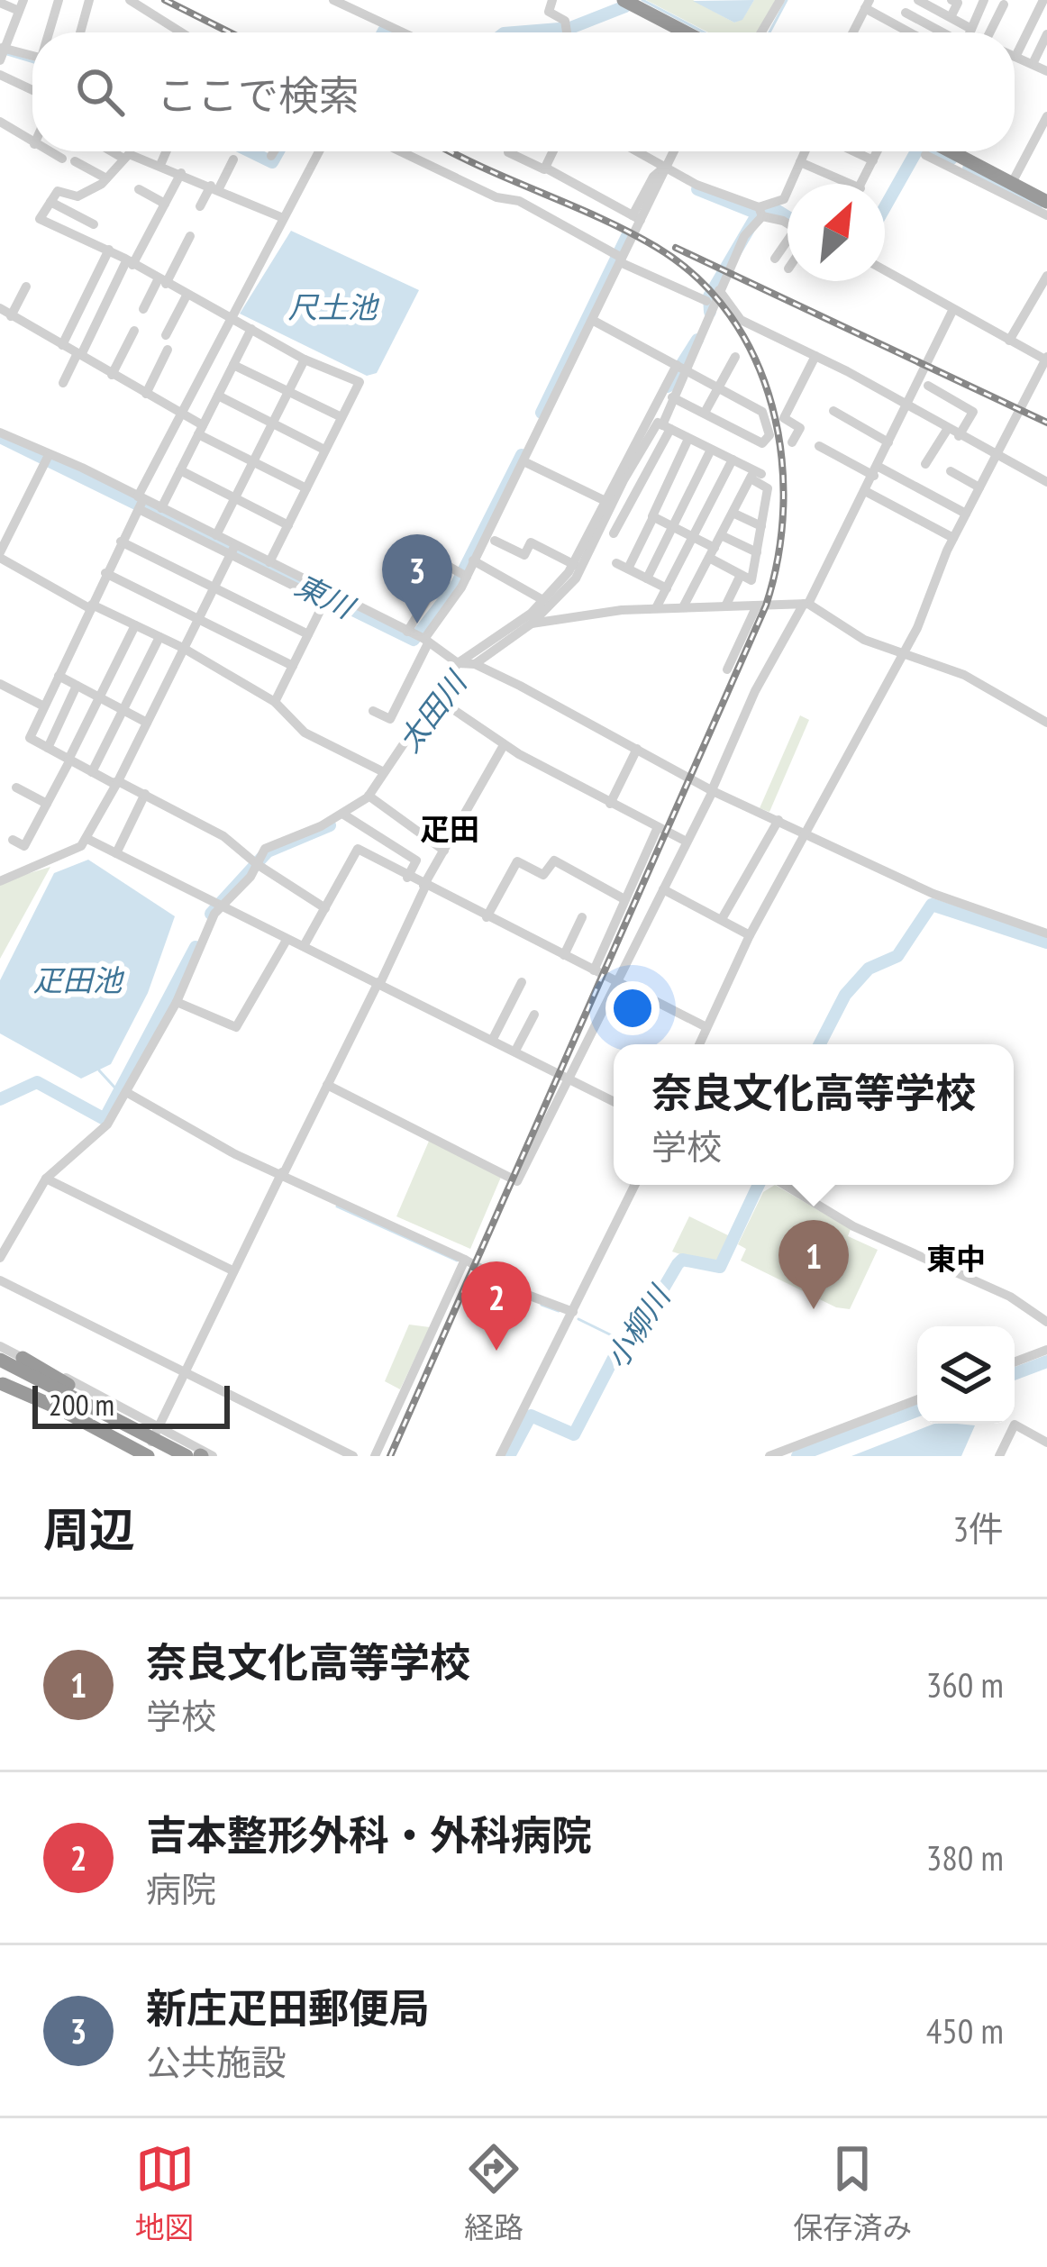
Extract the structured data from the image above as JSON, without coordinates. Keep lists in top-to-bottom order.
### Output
{
  "districts": ["疋田", "東中"],
  "water": [
    "尺土池",
    "東川",
    "太田川",
    "疋田池",
    "小柳川"
  ],
  "scale_bar": "200 m",
  "north": "top right",
  "page": {
    "search": "ここで検索",
    "pins": ["3", "1", "2"],
    "popup": ["奈良文化高等学校", "学校"],
    "scale": "200 m",
    "heading": ["周辺", "3件"],
    "list": [
      {
        "mark": "1",
        "name": "奈良文化高等学校",
        "note": "学校",
        "value": "360 m"
      },
      {
        "mark": "2",
        "name": "吉本整形外科・外科病院",
        "note": "病院",
        "value": "380 m"
      },
      {
        "mark": "3",
        "name": "新庄疋田郵便局",
        "note": "公共施設",
        "value": "450 m"
      }
    ],
    "nav": ["地図", "経路", "保存済み"]
  }
}
